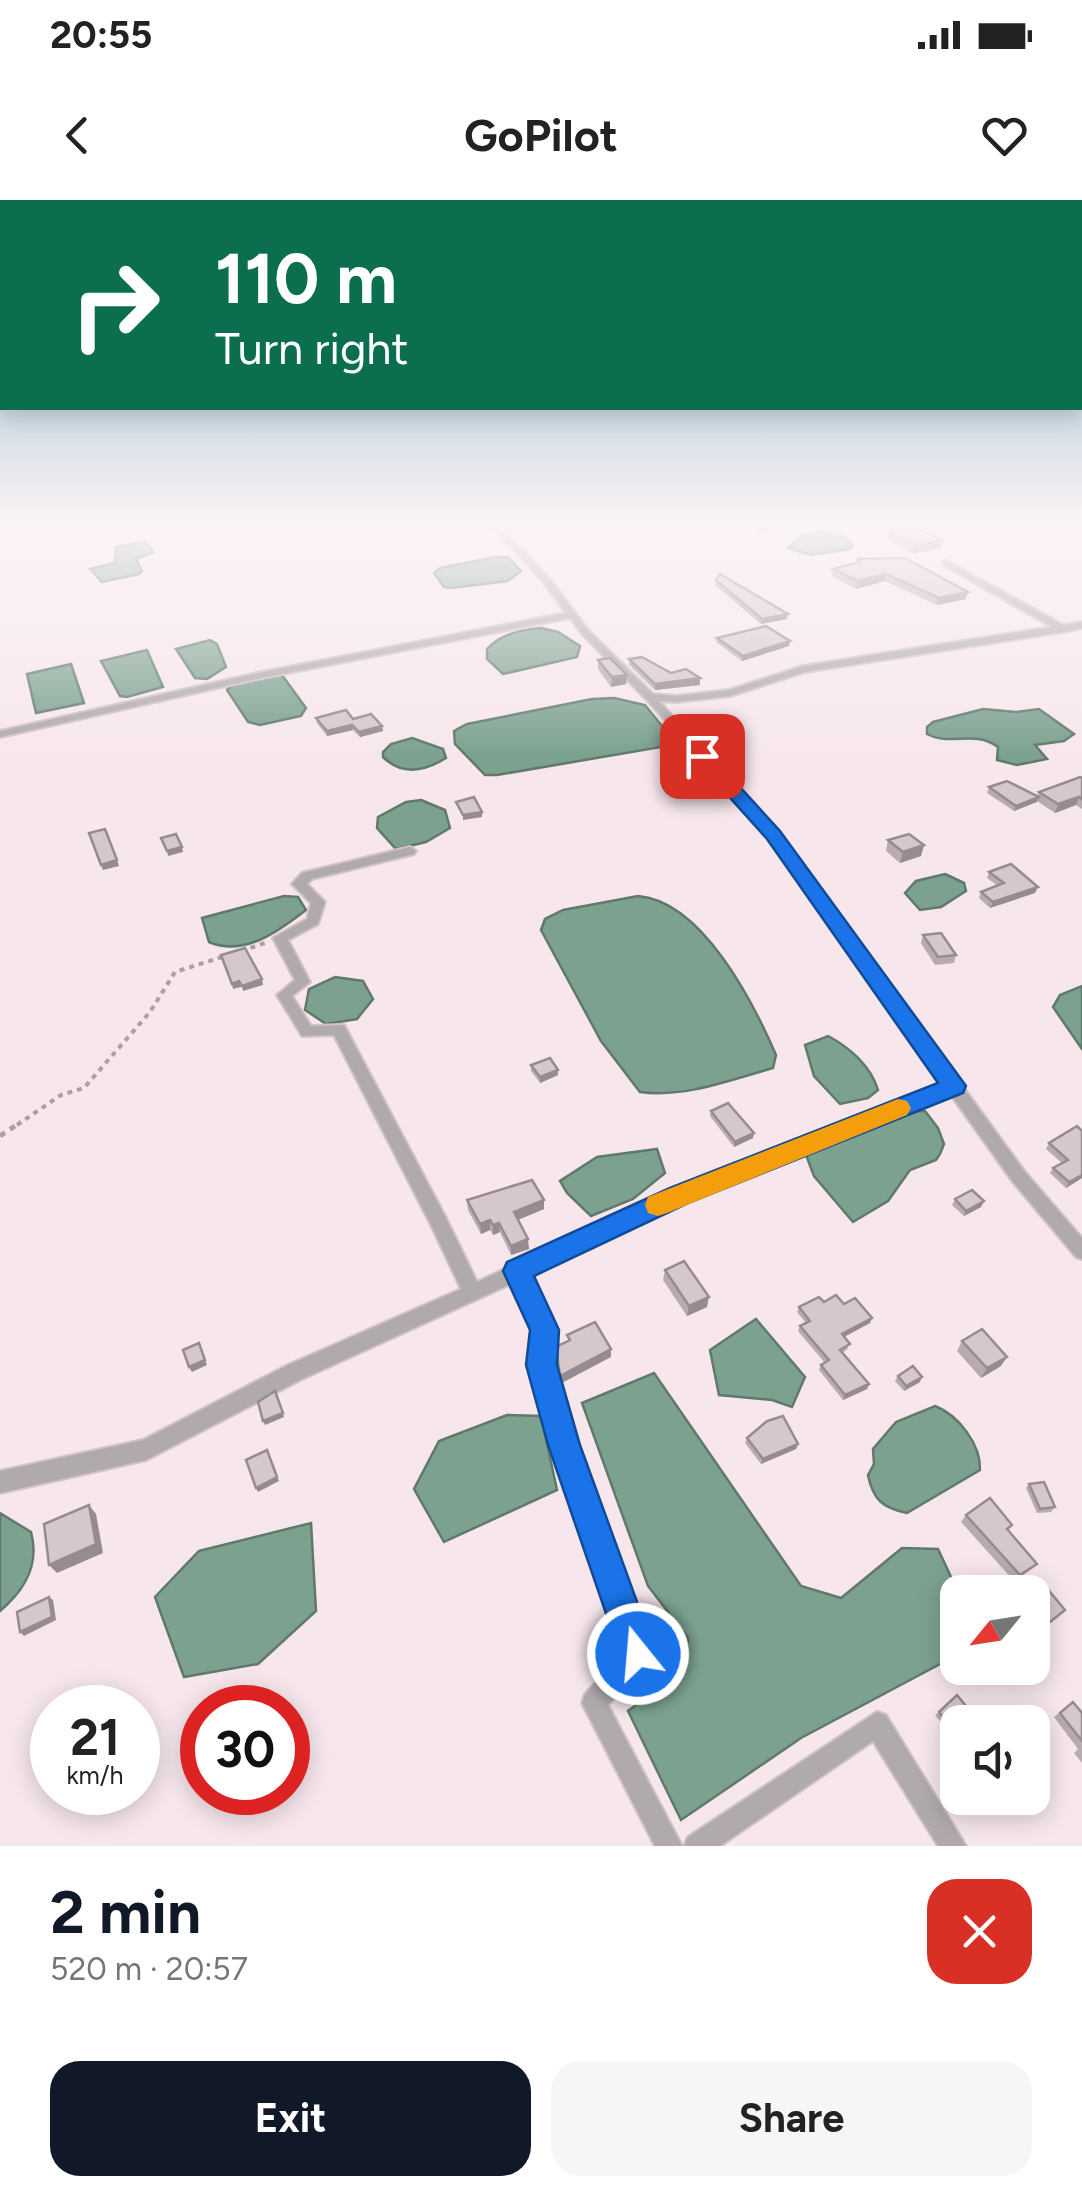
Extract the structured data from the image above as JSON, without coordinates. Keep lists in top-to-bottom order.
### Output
{
  "north": "bottom left",
  "page": {
    "status": "20:55",
    "header": "GoPilot",
    "turn": ["110 m", "Turn right"],
    "speed": "21 km/h",
    "limit": "30",
    "heading": ["2 min", "520 m · 20:57"],
    "buttons": ["Exit", "Share"]
  }
}
